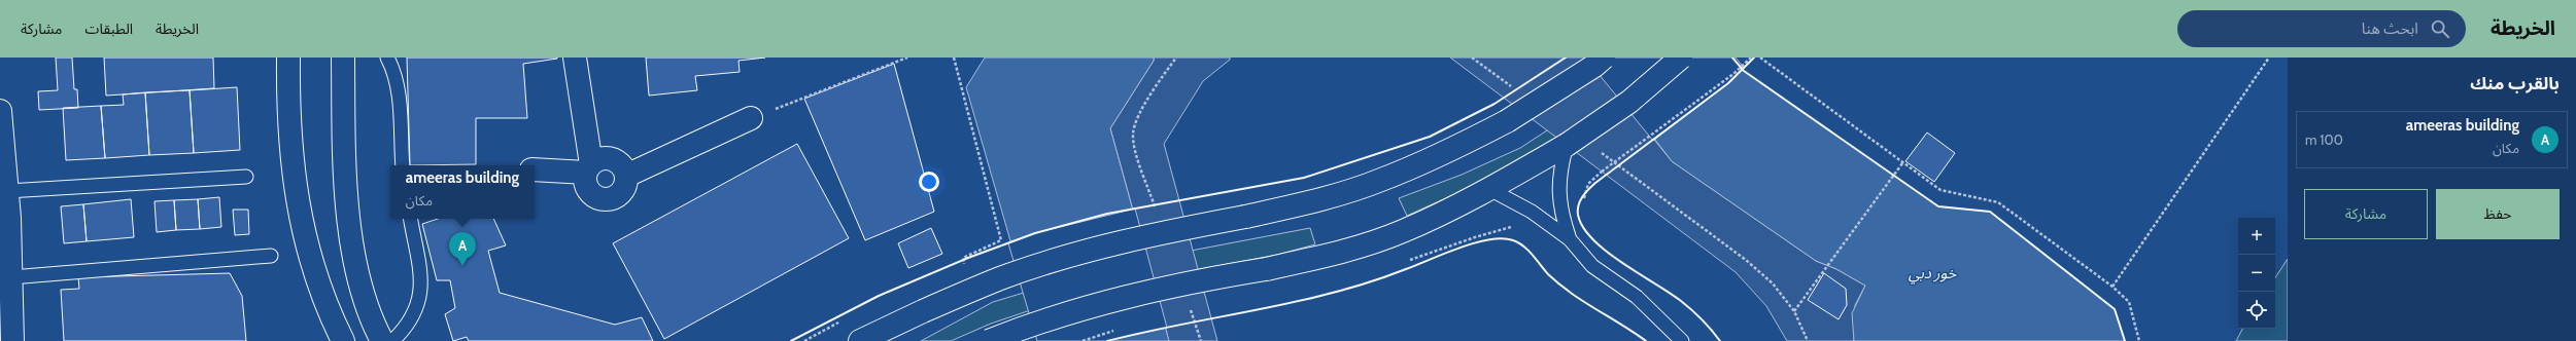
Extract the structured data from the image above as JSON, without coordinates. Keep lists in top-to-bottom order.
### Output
{
  "water": ["خور دبي"],
  "page": {
    "header": "الخريطة",
    "search": "ابحث هنا",
    "nav": ["الخريطة", "الطبقات", "مشاركة"],
    "heading": "بالقرب منك",
    "list": [
      {
        "mark": "A",
        "name": "ameeras building",
        "note": "مكان",
        "value": "100 m"
      }
    ],
    "popup": ["ameeras building", "مكان"],
    "buttons": ["حفظ", "مشاركة"],
    "map_buttons": ["+", "−"],
    "pins": "A"
  }
}
